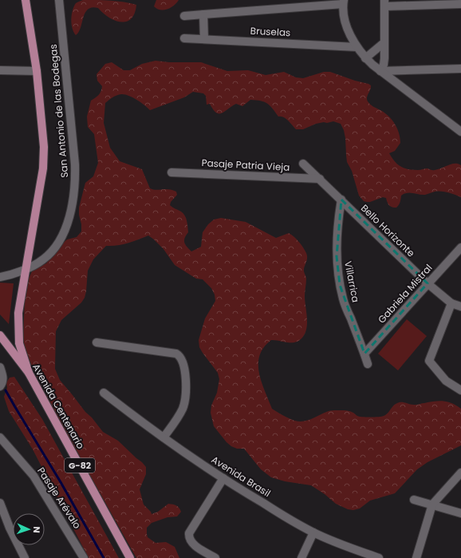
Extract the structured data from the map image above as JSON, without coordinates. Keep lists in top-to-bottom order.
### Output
{
  "streets": {
    "main road": ["Avenida Centenario", "G-82"],
    "street": [
      "Bruselas",
      "San Antonio de las Bodegas",
      "Pasaje Patria Vieja",
      "Bello Horizonte",
      "Villarrica",
      "Gabriela Mistral",
      "Avenida Brasil",
      "Pasaje Arévalo"
    ]
  },
  "crossings": [
    ["Pasaje Patria Vieja", "Bello Horizonte"],
    ["Bello Horizonte", "Villarrica"],
    ["Bello Horizonte", "Gabriela Mistral"],
    ["Villarrica", "Gabriela Mistral"]
  ],
  "north": "right"
}
